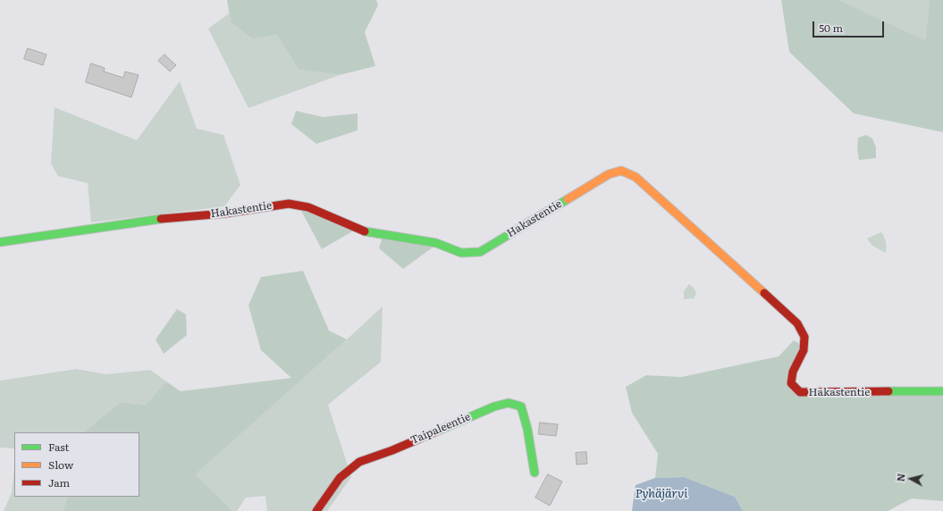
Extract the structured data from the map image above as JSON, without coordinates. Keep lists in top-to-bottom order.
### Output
{
  "streets": {
    "street": ["Hakastentie", "Taipaleentie"]
  },
  "water": ["Pyhäjärvi"],
  "legend": ["Fast", "Slow", "Jam"],
  "scale_bar": "50 m",
  "north": "left"
}
